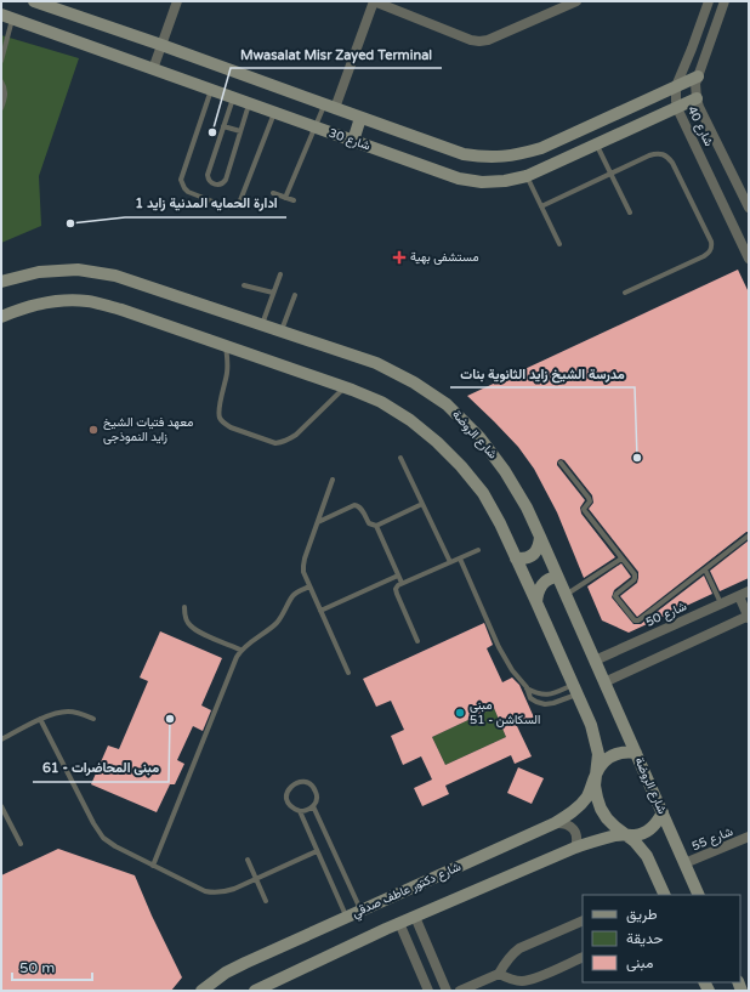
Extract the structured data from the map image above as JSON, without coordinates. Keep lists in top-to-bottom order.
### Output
{
  "streets": {
    "street": [
      "شارع 40",
      "شارع 30",
      "شارع الروضة",
      "شارع 50",
      "شارع 55",
      "شارع دكتور عاطف صدقي"
    ]
  },
  "crossings": [
    ["شارع 40", "شارع 30"],
    ["شارع الروضة", "شارع 50"],
    ["شارع الروضة", "شارع 55"],
    ["شارع الروضة", "شارع دكتور عاطف صدقي"]
  ],
  "places": {
    "other": [
      "Mwasalat Misr Zayed Terminal",
      "ادارة الحمايه المدنية زايد 1",
      "معهد فتيات الشيخ زايد النموذجى",
      "مدرسة الشيخ زايد الثانوية بنات",
      "مبنى السكاشن - 51",
      "مبنى المحاضرات - 61"
    ],
    "health": ["مستشفى بهية"]
  },
  "legend": ["طريق", "حديقة", "مبنى"],
  "scale_bar": "50 m"
}
